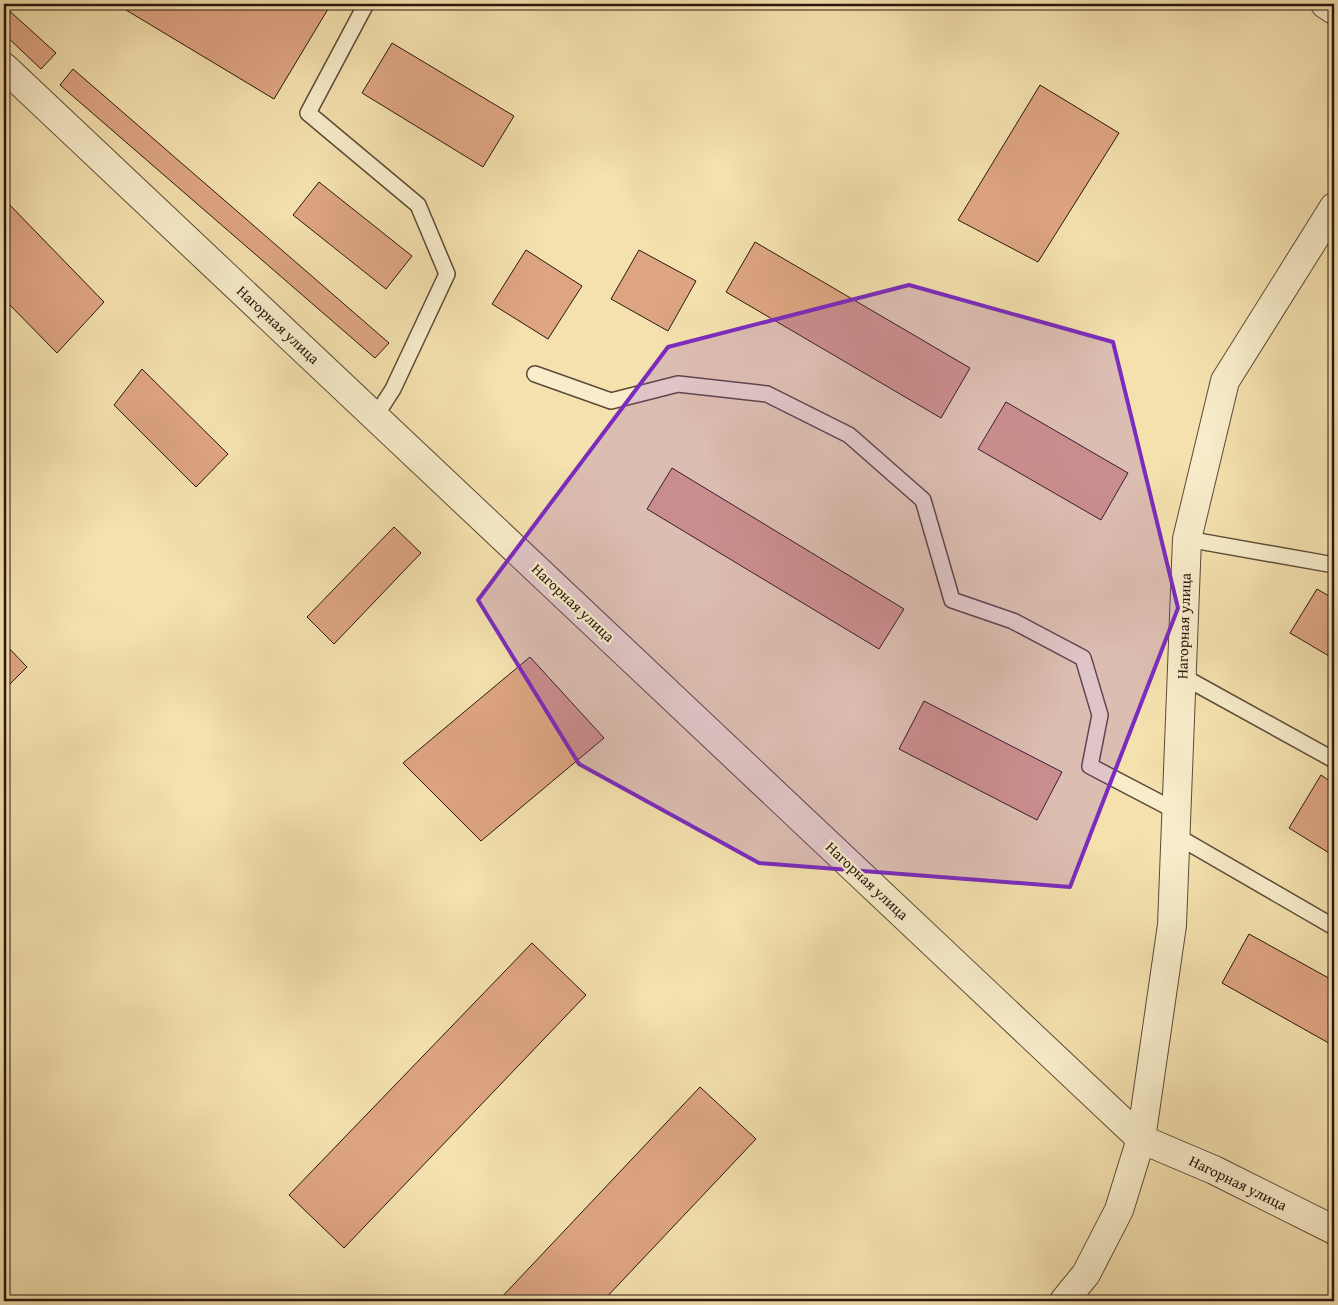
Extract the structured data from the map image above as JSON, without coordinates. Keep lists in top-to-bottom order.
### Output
{
  "streets": {
    "street": ["Нагорная улица"]
  }
}
